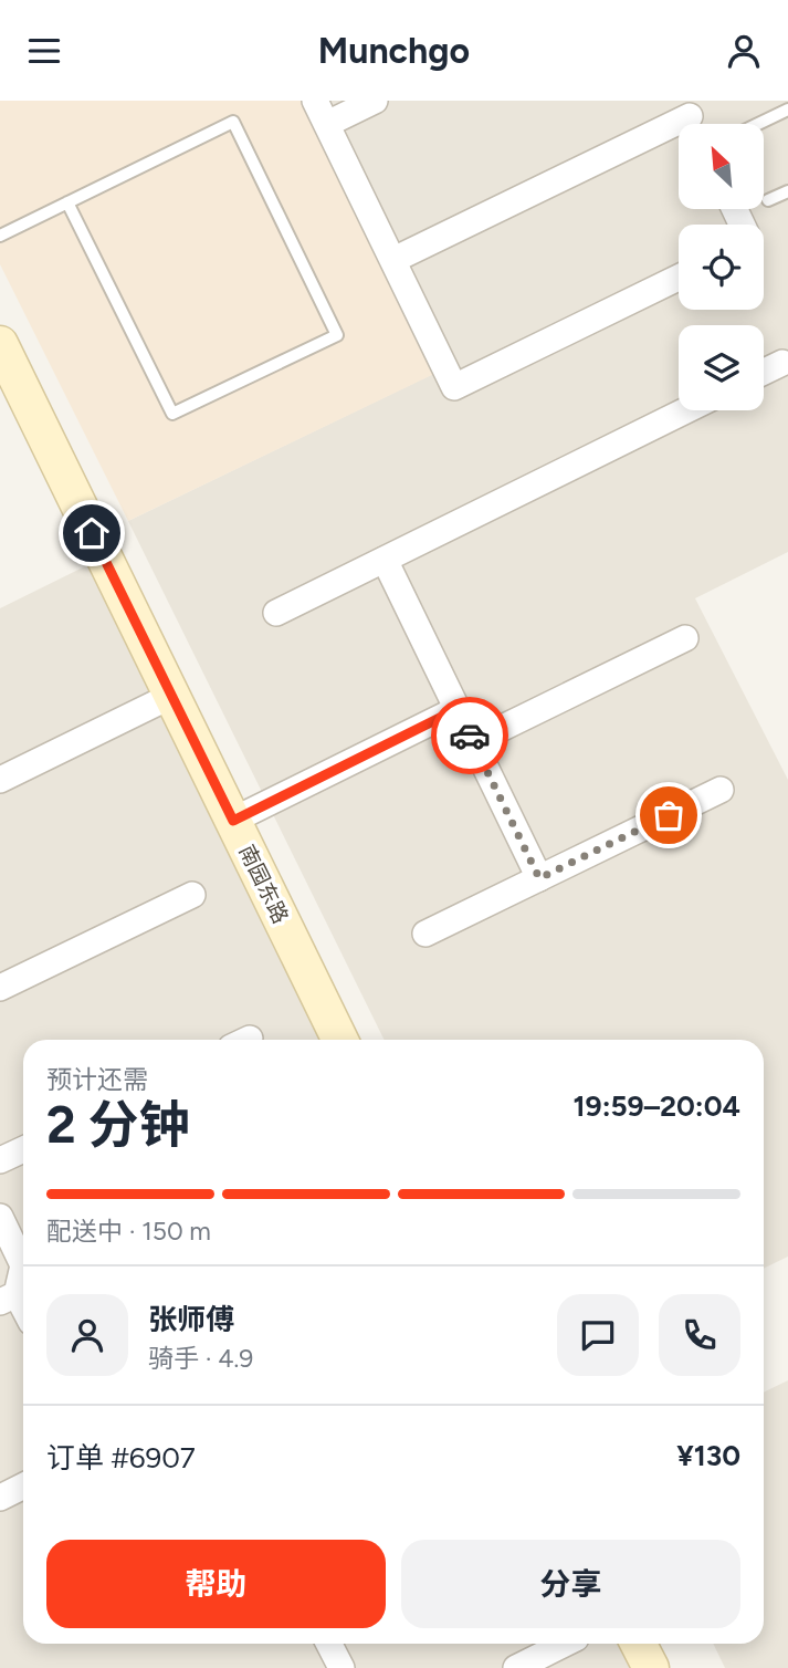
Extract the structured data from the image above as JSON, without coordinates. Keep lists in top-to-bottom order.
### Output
{
  "streets": {
    "street": ["南园东路"]
  },
  "north": "top left",
  "page": {
    "header": "Munchgo",
    "heading": ["2 分钟", "预计还需", "19:59–20:04"],
    "panel": [
      "张师傅",
      "骑手 · 4.9",
      "订单 #6907",
      "¥130"
    ],
    "bar": "配送中 · 150 m",
    "buttons": ["帮助", "分享"]
  }
}
